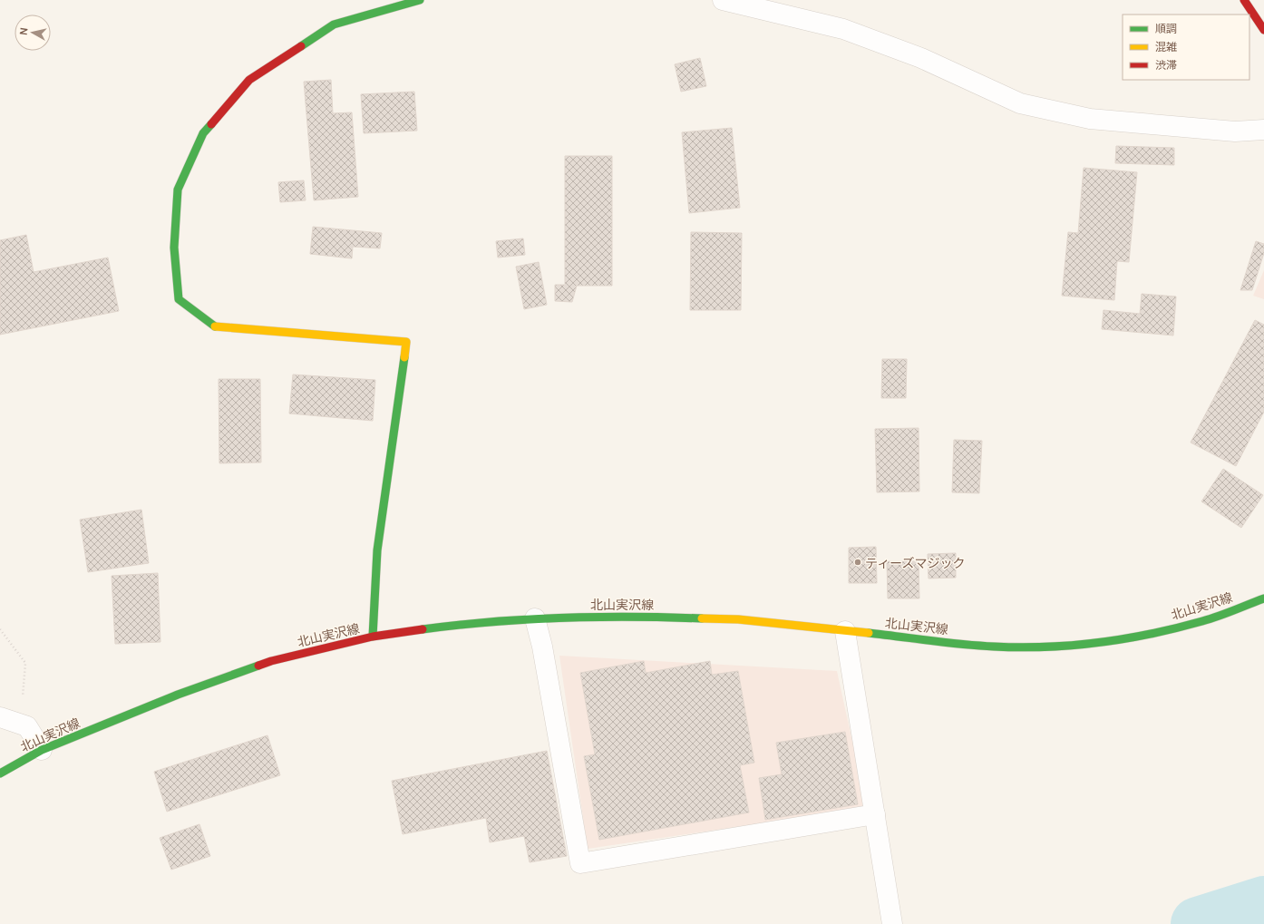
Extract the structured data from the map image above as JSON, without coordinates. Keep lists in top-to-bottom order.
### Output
{
  "streets": {
    "street": ["北山実沢線"]
  },
  "places": ["ティーズマジック"],
  "legend": ["順調", "混雑", "渋滞"],
  "north": "left"
}
